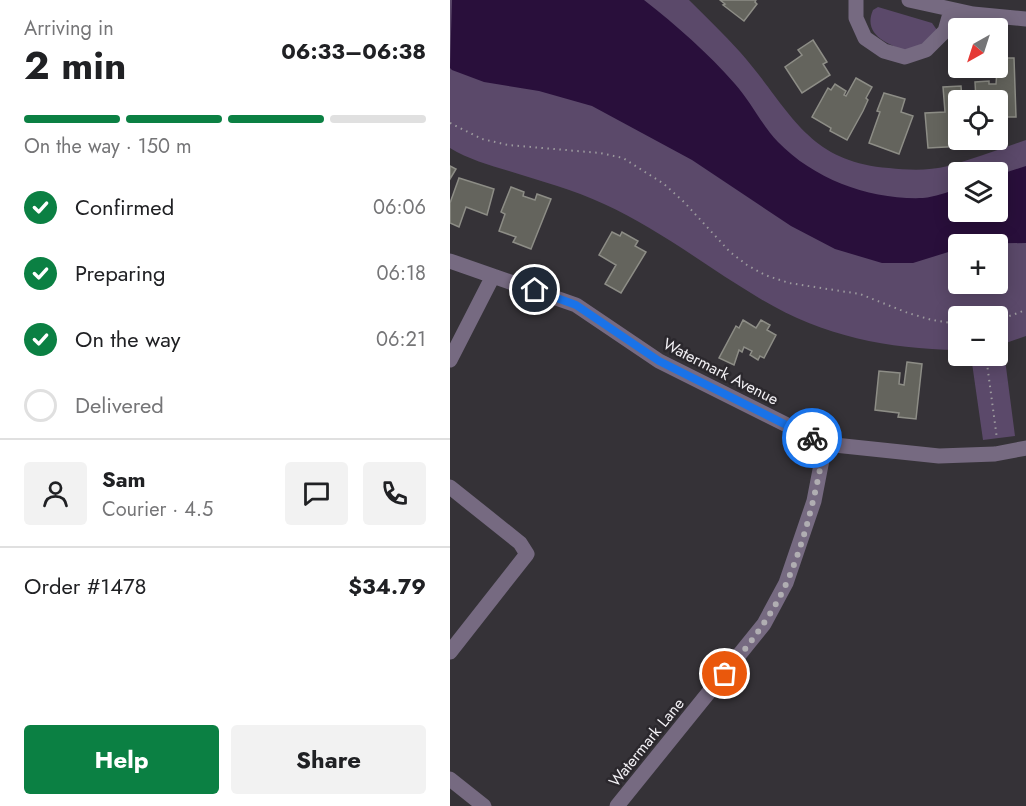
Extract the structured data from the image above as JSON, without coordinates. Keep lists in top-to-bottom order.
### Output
{
  "streets": {
    "street": ["Watermark Avenue", "Watermark Lane"]
  },
  "crossings": [
    ["Watermark Avenue", "Watermark Lane"]
  ],
  "north": "bottom left",
  "page": {
    "heading": ["2 min", "Arriving in", "06:33–06:38"],
    "panel": [
      "Sam",
      "Courier · 4.5",
      "Order #1478",
      "$34.79"
    ],
    "map_buttons": ["+", "−"],
    "bar": "On the way · 150 m",
    "list": [
      ["Confirmed", "06:06"],
      ["Preparing", "06:18"],
      ["On the way", "06:21"],
      "Delivered"
    ],
    "buttons": ["Help", "Share"]
  }
}
